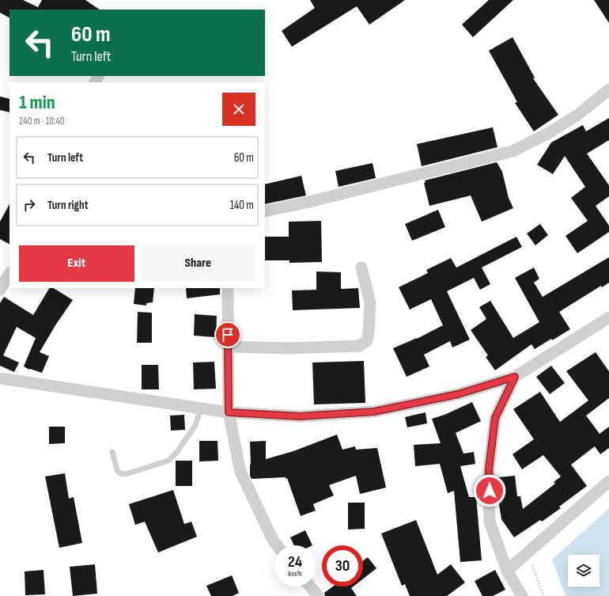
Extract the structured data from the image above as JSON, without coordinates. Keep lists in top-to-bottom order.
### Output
{
  "page": {
    "turn": ["60 m", "Turn left"],
    "heading": ["1 min", "240 m · 10:40"],
    "list": [
      {
        "name": "Turn left",
        "value": "60 m"
      },
      {
        "name": "Turn right",
        "value": "140 m"
      }
    ],
    "buttons": ["Exit", "Share"],
    "speed": "24 km/h",
    "limit": "30"
  }
}
